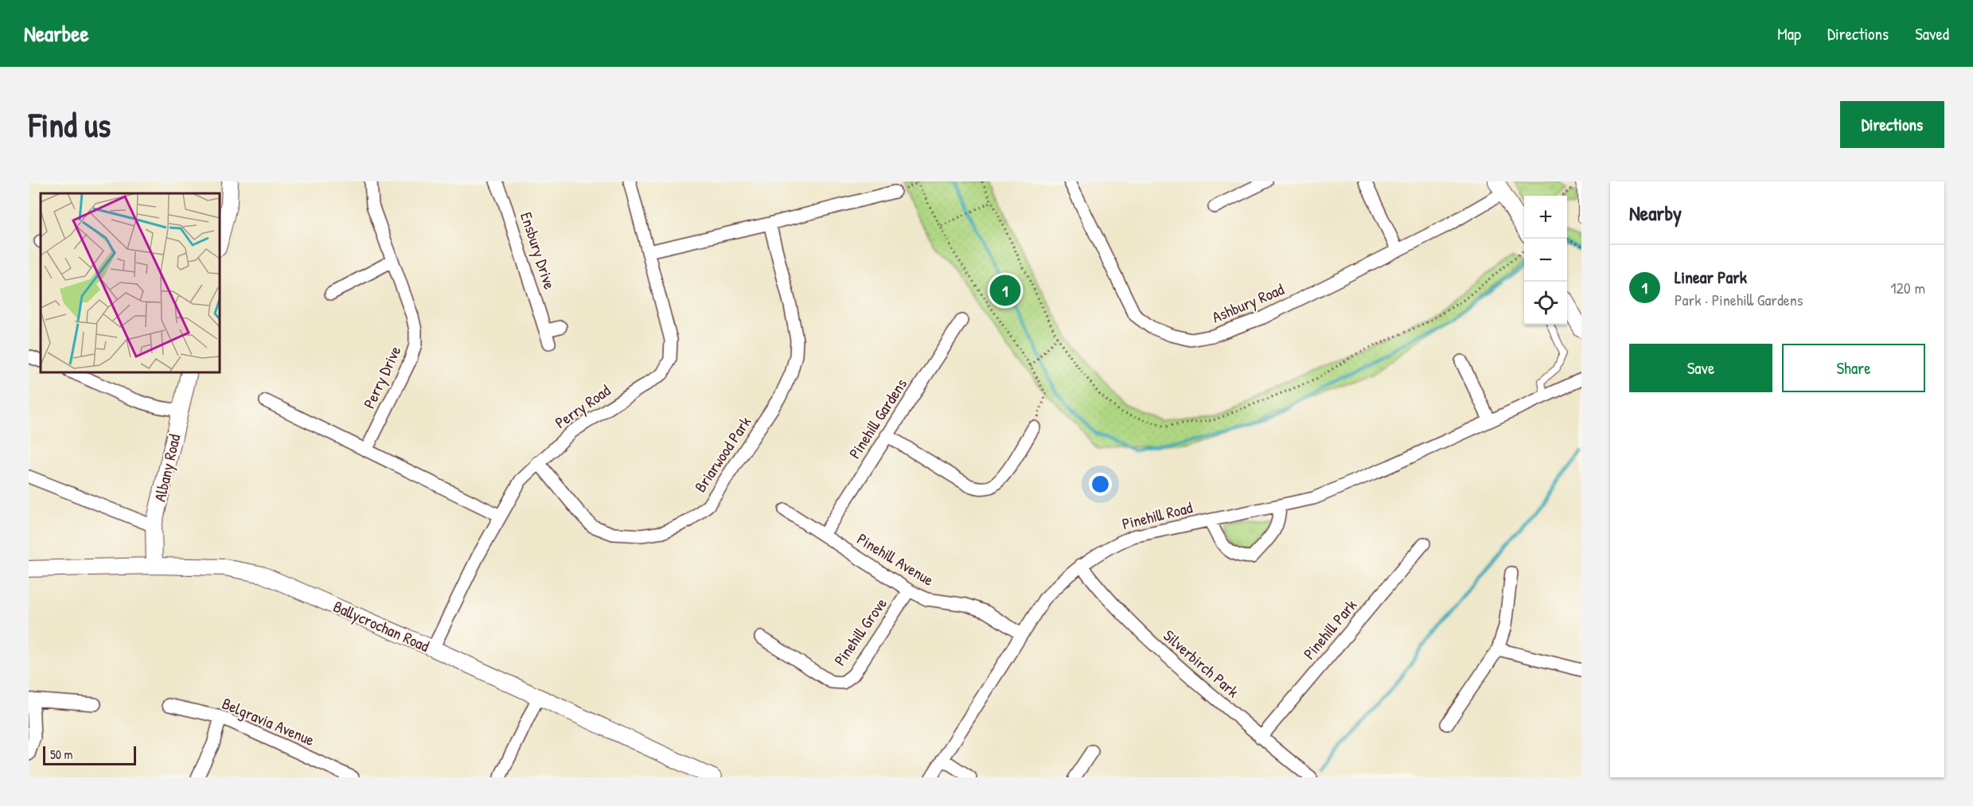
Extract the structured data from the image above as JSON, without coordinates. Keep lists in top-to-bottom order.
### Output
{
  "streets": {
    "street": [
      "Ensbury Drive",
      "Ashbury Road",
      "Perry Drive",
      "Perry Road",
      "Pinehill Gardens",
      "Briarwood Park",
      "Albany Road",
      "Pinehill Road",
      "Pinehill Avenue",
      "Ballycrochan Road",
      "Pinehill Park",
      "Pinehill Grove",
      "Silverbirch Park",
      "Belgravia Avenue"
    ]
  },
  "crossings": [
    ["Perry Road", "Briarwood Park"],
    ["Perry Road", "Ballycrochan Road"],
    ["Pinehill Gardens", "Pinehill Avenue"],
    ["Albany Road", "Ballycrochan Road"],
    ["Pinehill Road", "Pinehill Avenue"],
    ["Pinehill Road", "Silverbirch Park"],
    ["Pinehill Avenue", "Pinehill Grove"],
    ["Pinehill Park", "Silverbirch Park"]
  ],
  "scale_bar": "50 m",
  "page": {
    "header": "Nearbee",
    "nav": ["Map", "Directions", "Saved"],
    "buttons": [
      "Directions",
      ["Save", "Share"]
    ],
    "title": "Find us",
    "heading": "Nearby",
    "map_buttons": ["+", "−"],
    "list": [
      {
        "mark": "1",
        "name": "Linear Park",
        "note": "Park · Pinehill Gardens",
        "value": "120 m"
      }
    ],
    "pins": "1",
    "scale": "50 m"
  }
}
